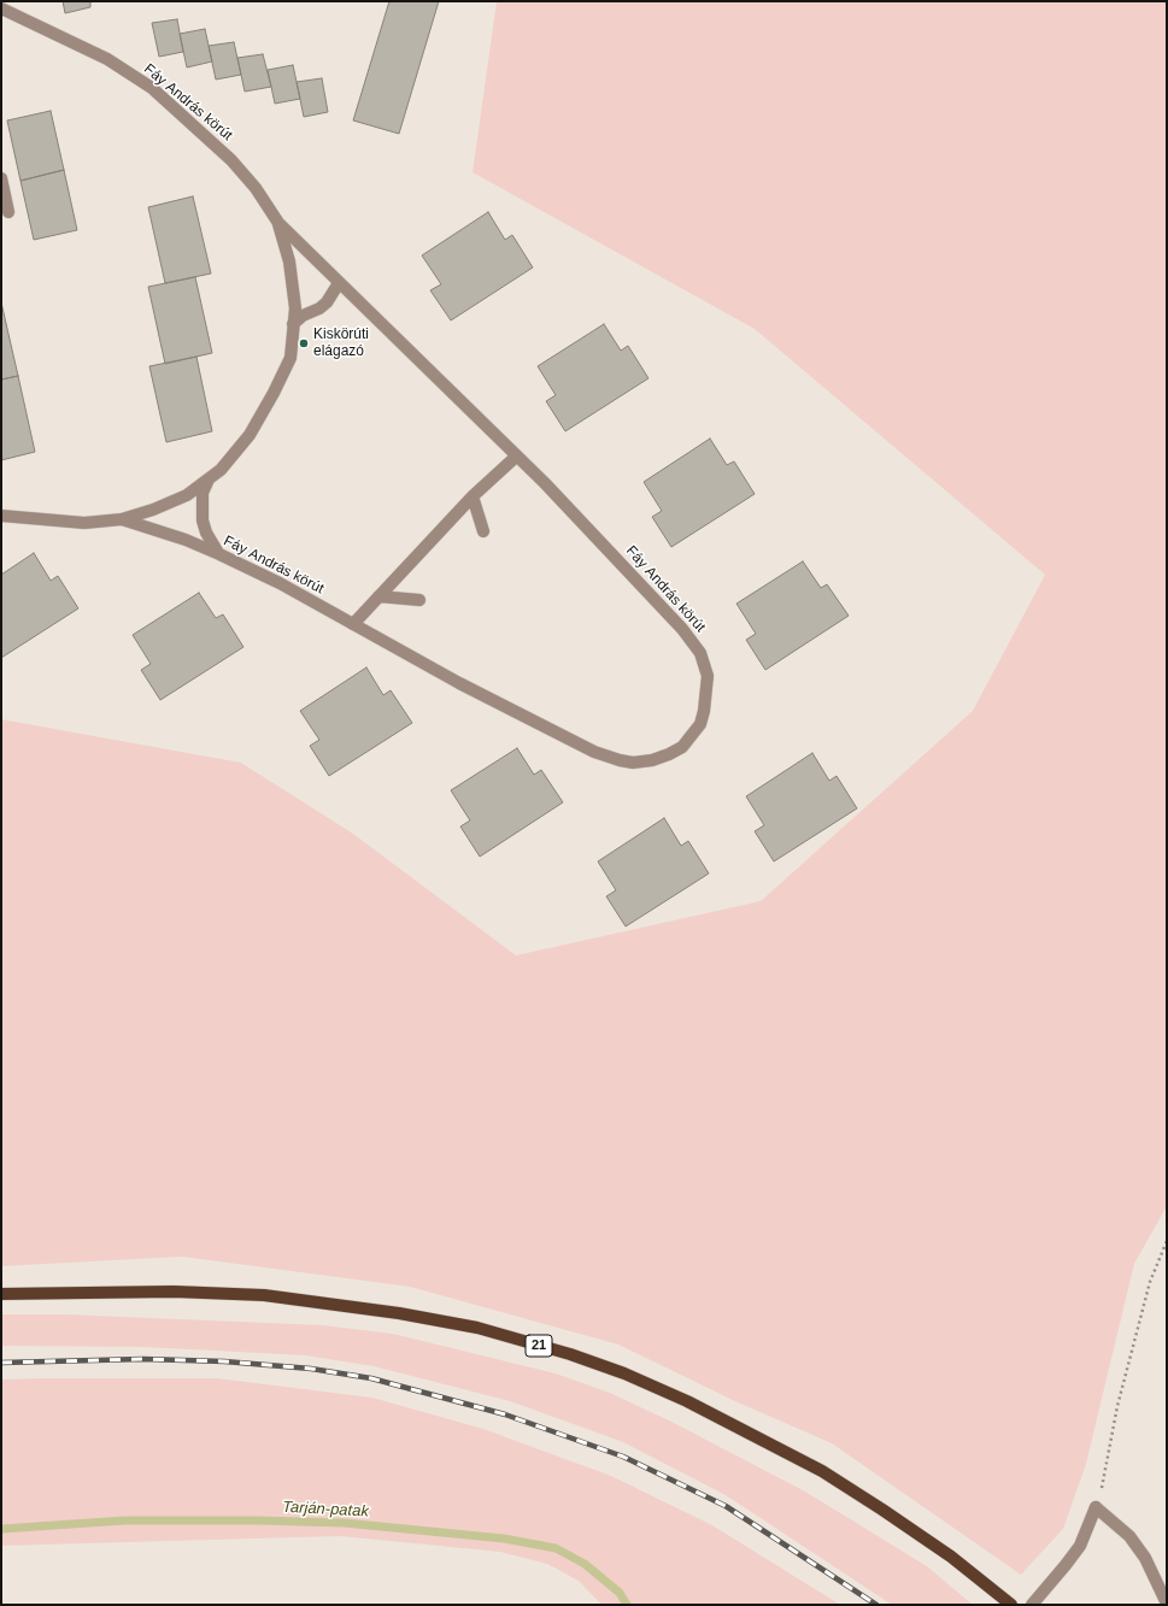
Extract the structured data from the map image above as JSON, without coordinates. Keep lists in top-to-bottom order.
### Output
{
  "streets": {
    "main road": ["21"],
    "street": ["Fáy András körút"]
  },
  "water": ["Tarján-patak"],
  "places": ["Kiskörúti elágazó"]
}
